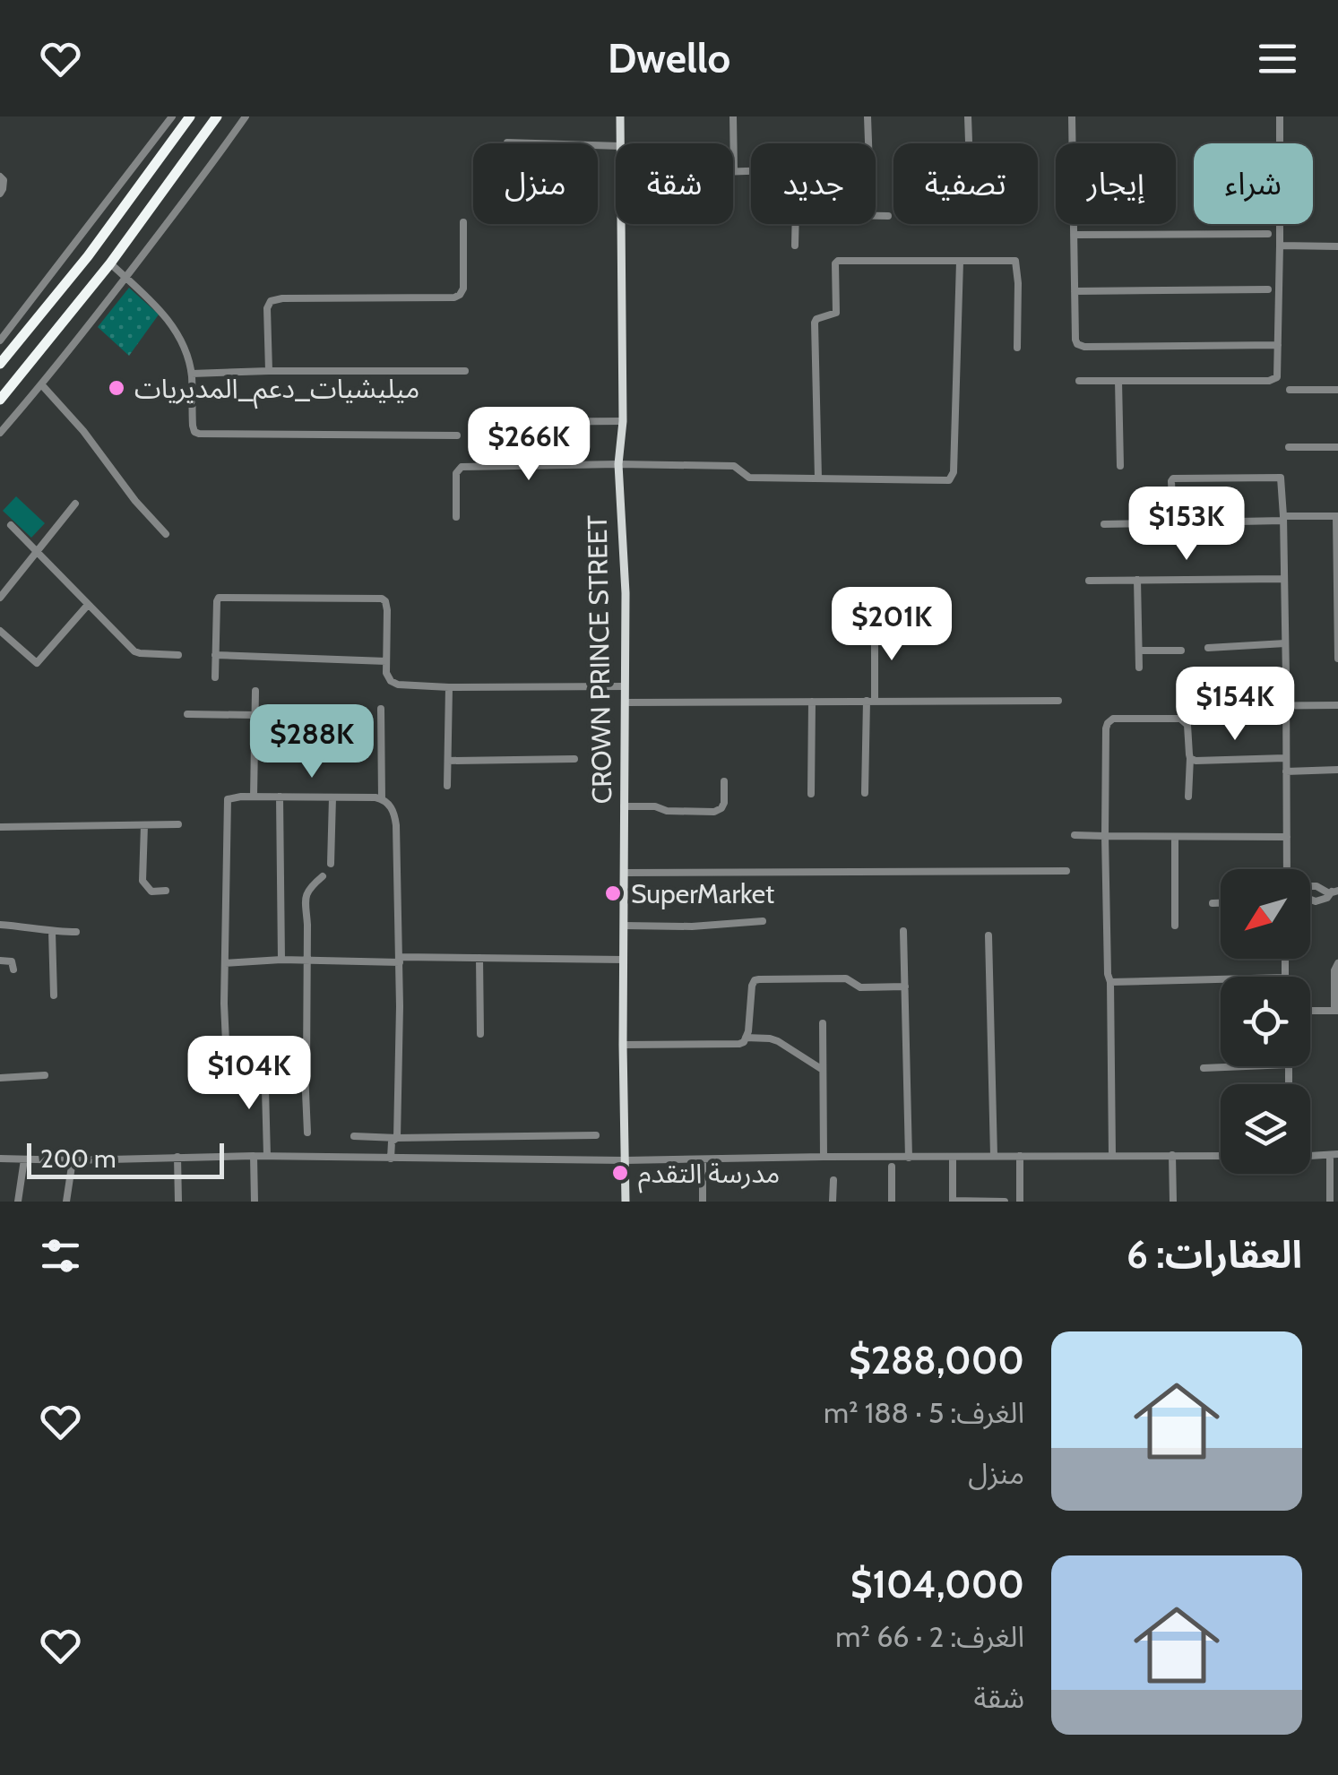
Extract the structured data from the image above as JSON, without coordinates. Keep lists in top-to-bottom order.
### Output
{
  "streets": {
    "main road": ["CROWN PRINCE STREET"]
  },
  "places": ["ميليشيات_دعم_المديريات", "SuperMarket", "مدرسة التقدم"],
  "scale_bar": "200 m",
  "north": "bottom left",
  "page": {
    "header": "Dwello",
    "chip": [
      "شراء",
      "إيجار",
      "تصفية",
      "جديد",
      "شقة",
      "منزل"
    ],
    "price": [
      "$266K",
      "$153K",
      "$201K",
      "$154K",
      "$288K",
      "$104K"
    ],
    "scale": "200 m",
    "heading": "العقارات: 6",
    "list": [
      {
        "name": "$288,000",
        "note": "الغرف: 5 · 188 m² · منزل"
      },
      {
        "name": "$104,000",
        "note": "الغرف: 2 · 66 m² · شقة"
      }
    ]
  }
}
